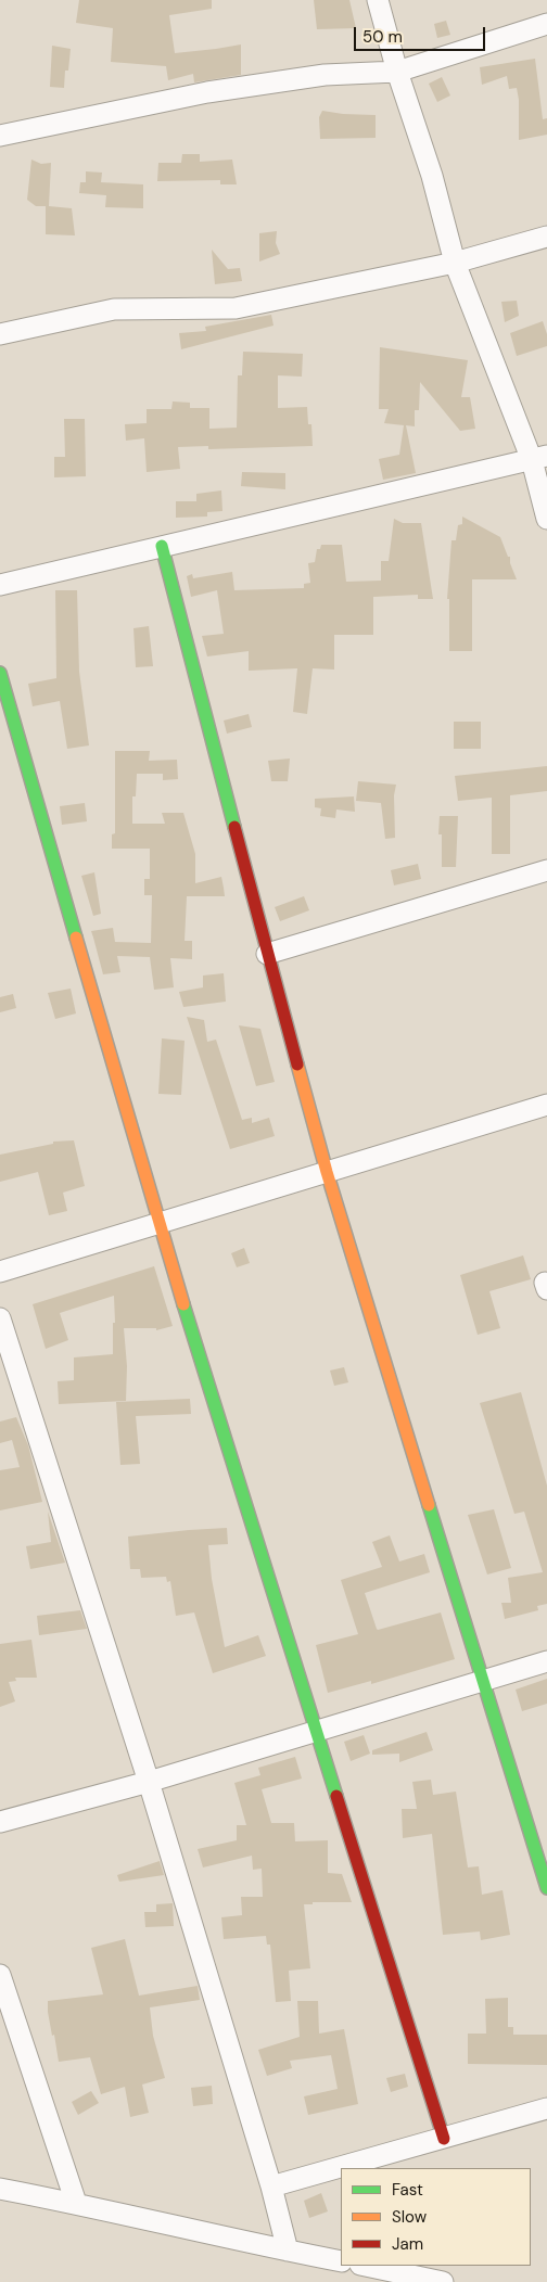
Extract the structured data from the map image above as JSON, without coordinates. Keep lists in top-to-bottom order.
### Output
{
  "legend": ["Fast", "Slow", "Jam"],
  "scale_bar": "50 m"
}
